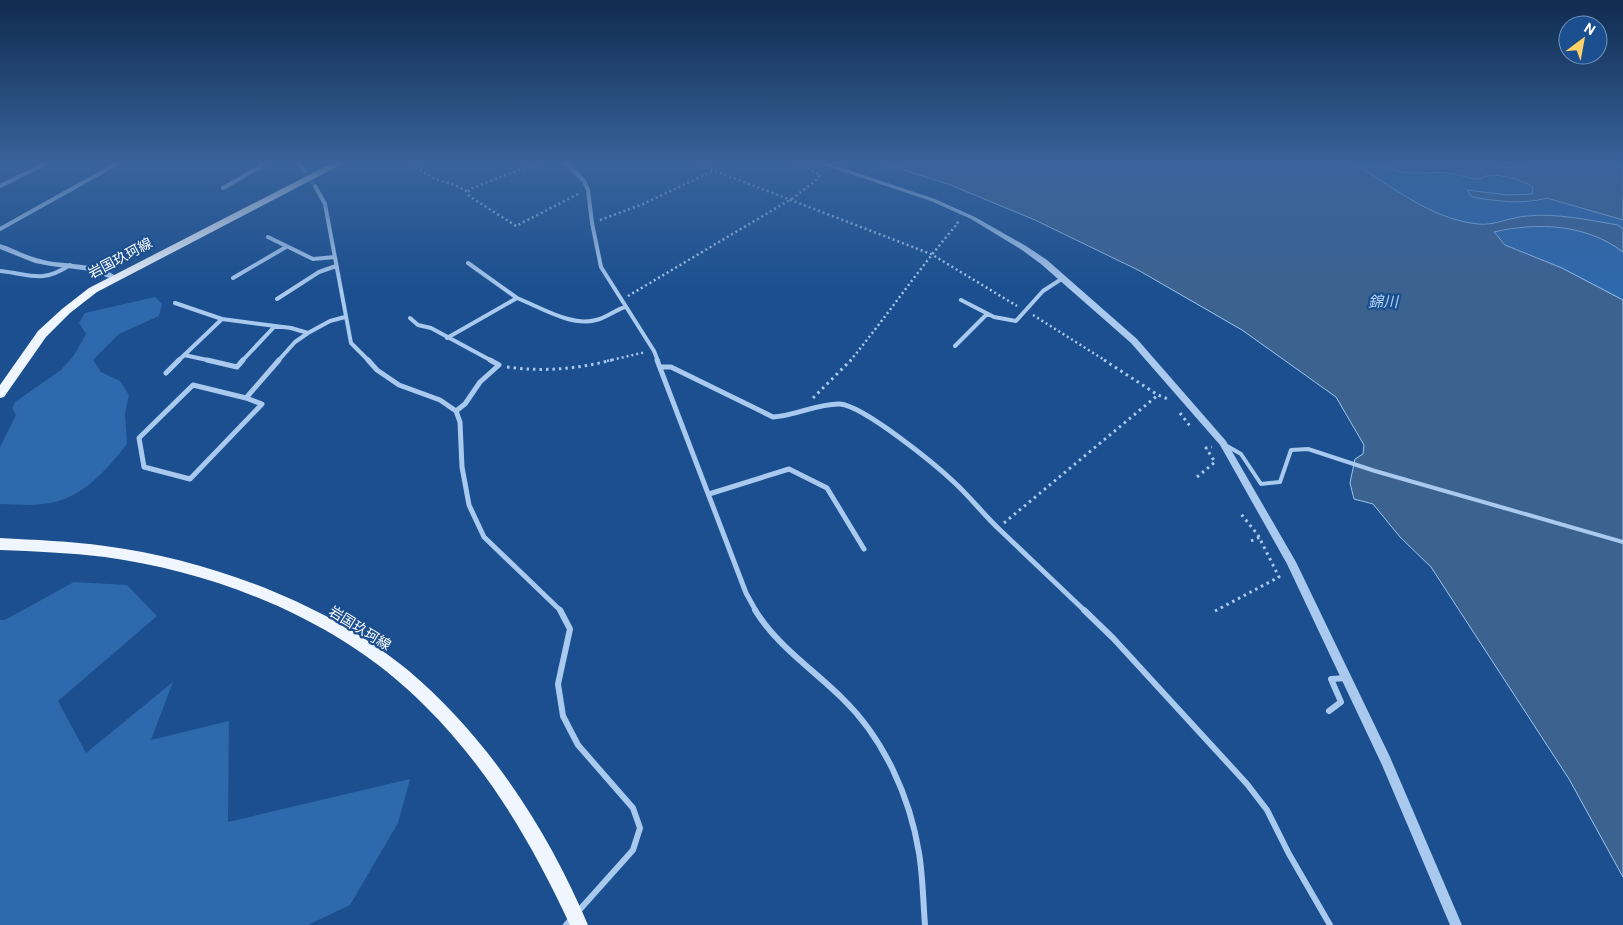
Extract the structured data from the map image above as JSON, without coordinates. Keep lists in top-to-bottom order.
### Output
{
  "streets": {
    "main road": ["岩国玖珂線"]
  },
  "water": ["錦川"],
  "north": "top right"
}
